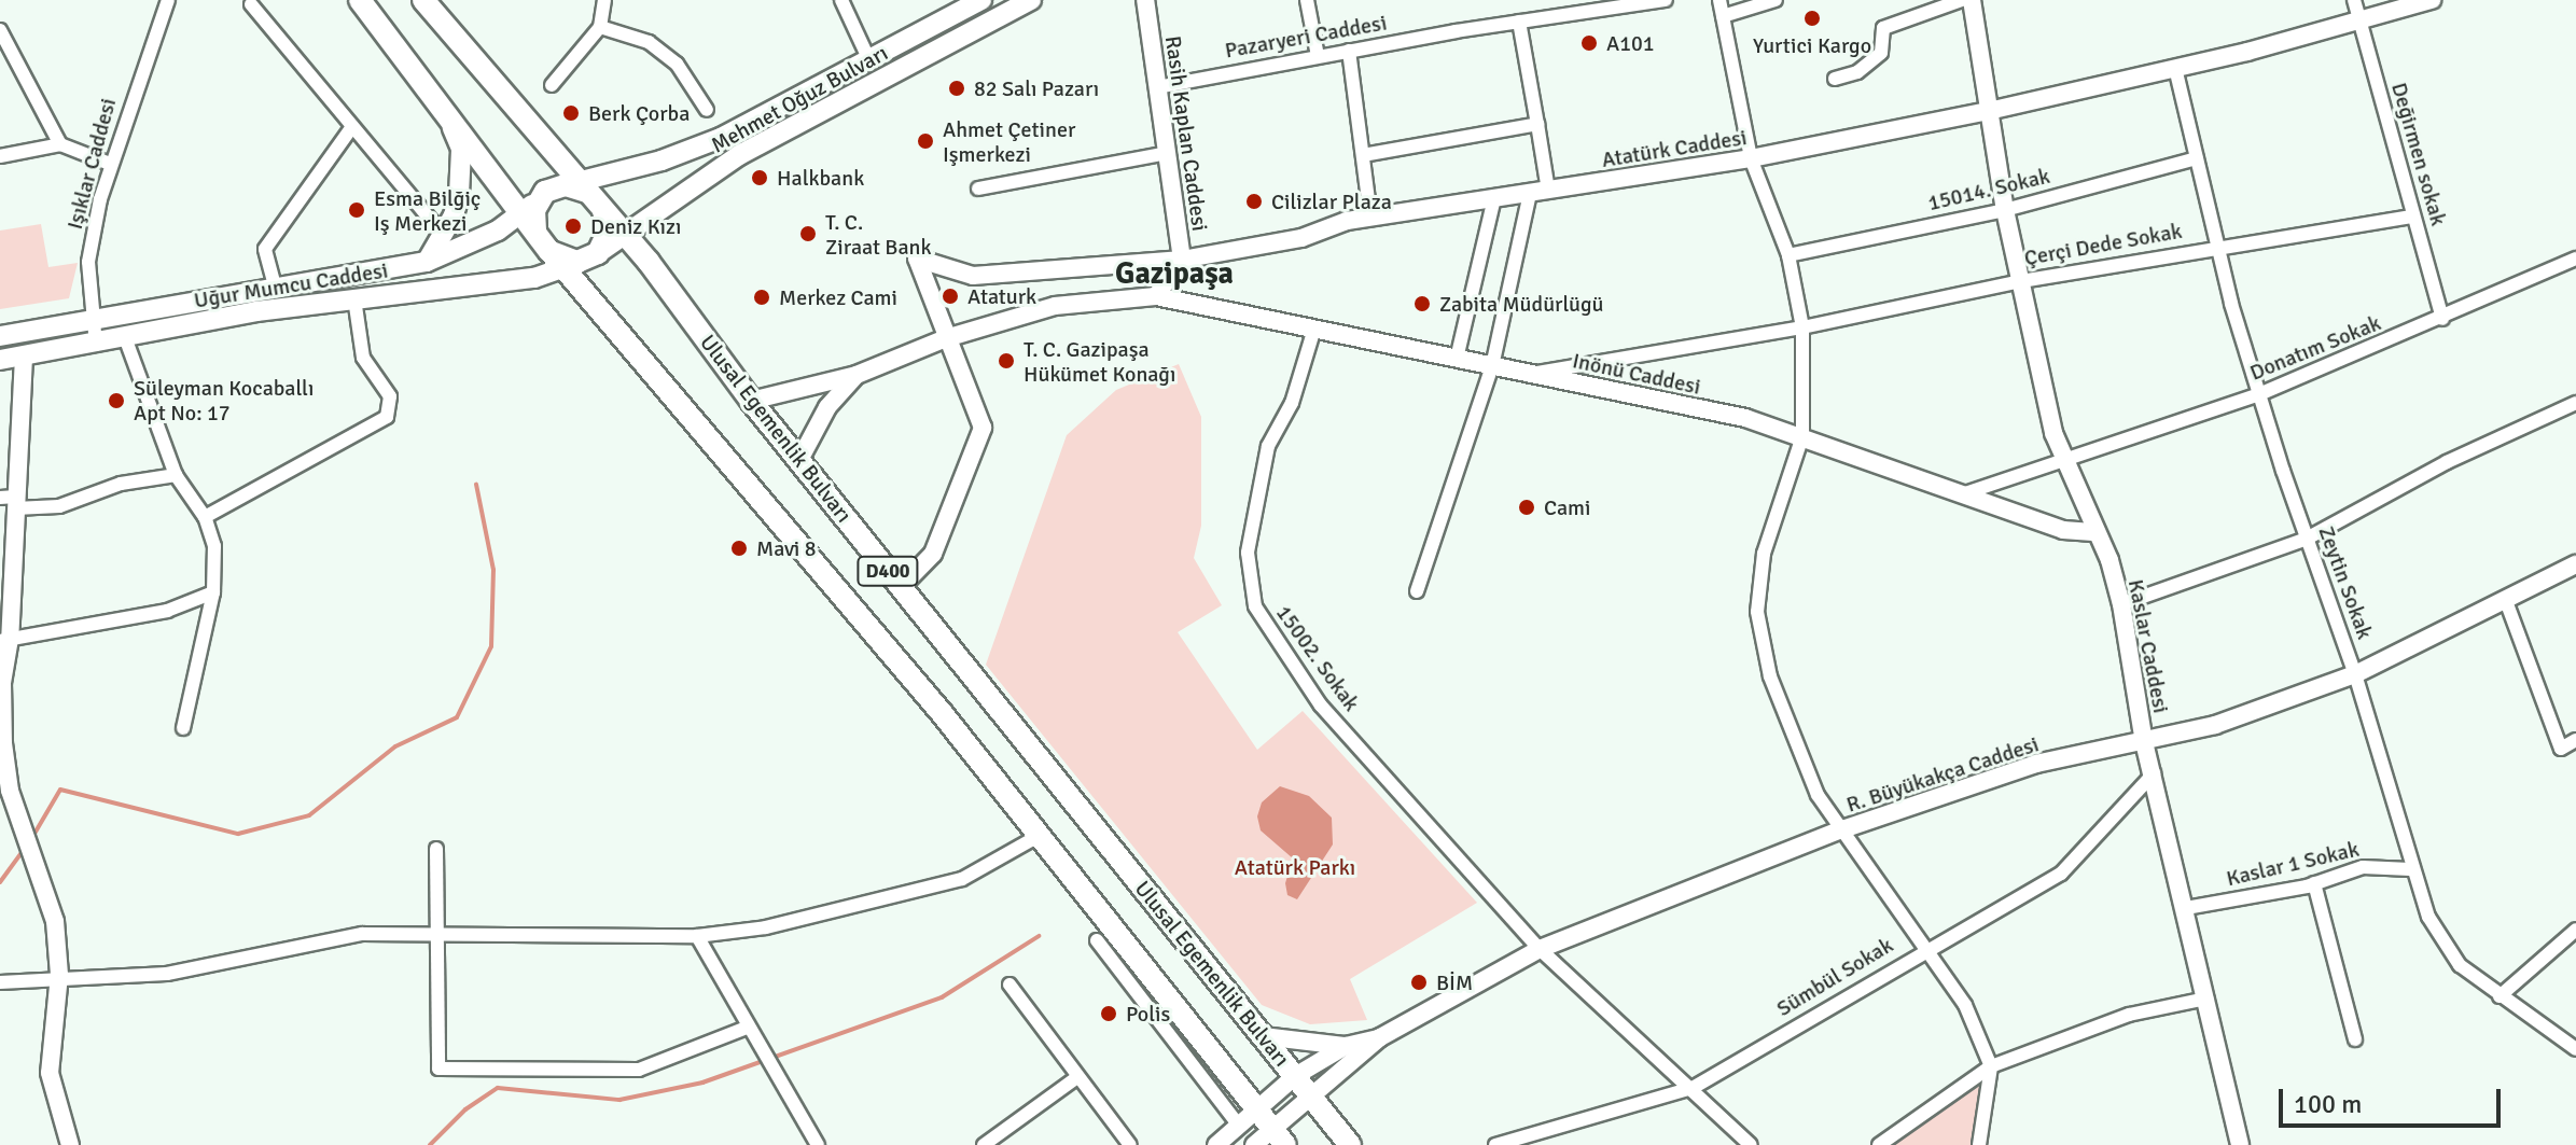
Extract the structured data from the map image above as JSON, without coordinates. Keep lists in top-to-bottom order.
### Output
{
  "streets": {
    "highway": ["Ulusal Egemenlik Bulvarı", "D400"],
    "main road": ["Mehmet Oğuz Bulvarı", "Uğur Mumcu Caddesi"],
    "street": [
      "Pazaryeri Caddesi",
      "Rasih Kaplan Caddesi",
      "Atatürk Caddesi",
      "Değirmen sokak",
      "Işıklar Caddesi",
      "15014. Sokak",
      "Çerçi Dede Sokak",
      "Donatım Sokak",
      "Inönü Caddesi",
      "Zeytin Sokak",
      "Kaslar Caddesi",
      "15002. Sokak",
      "R. Büyükakça Caddesi",
      "Kaslar 1 Sokak",
      "Sümbül Sokak"
    ]
  },
  "crossings": [
    ["Pazaryeri Caddesi", "Rasih Kaplan Caddesi"],
    ["Mehmet Oğuz Bulvarı", "Uğur Mumcu Caddesi"],
    ["Mehmet Oğuz Bulvarı", "Ulusal Egemenlik Bulvarı"],
    ["Mehmet Oğuz Bulvarı", "D400"],
    ["Rasih Kaplan Caddesi", "Atatürk Caddesi"],
    ["Atatürk Caddesi", "Değirmen sokak"],
    ["Atatürk Caddesi", "Inönü Caddesi"],
    ["Atatürk Caddesi", "Zeytin Sokak"],
    ["Atatürk Caddesi", "Kaslar Caddesi"],
    ["Değirmen sokak", "Çerçi Dede Sokak"],
    ["Değirmen sokak", "Donatım Sokak"],
    ["Işıklar Caddesi", "Uğur Mumcu Caddesi"],
    ["15014. Sokak", "Zeytin Sokak"],
    ["15014. Sokak", "Kaslar Caddesi"],
    ["Çerçi Dede Sokak", "Inönü Caddesi"],
    ["Çerçi Dede Sokak", "Zeytin Sokak"],
    ["Çerçi Dede Sokak", "Kaslar Caddesi"],
    ["Uğur Mumcu Caddesi", "Ulusal Egemenlik Bulvarı"],
    ["Uğur Mumcu Caddesi", "D400"],
    ["Donatım Sokak", "Inönü Caddesi"],
    ["Donatım Sokak", "Zeytin Sokak"],
    ["Donatım Sokak", "Kaslar Caddesi"],
    ["Inönü Caddesi", "Ulusal Egemenlik Bulvarı"],
    ["Inönü Caddesi", "Kaslar Caddesi"],
    ["Inönü Caddesi", "15002. Sokak"],
    ["Ulusal Egemenlik Bulvarı", "D400"],
    ["Ulusal Egemenlik Bulvarı", "R. Büyükakça Caddesi"],
    ["D400", "R. Büyükakça Caddesi"],
    ["Zeytin Sokak", "R. Büyükakça Caddesi"],
    ["Zeytin Sokak", "Kaslar 1 Sokak"],
    ["Kaslar Caddesi", "R. Büyükakça Caddesi"],
    ["Kaslar Caddesi", "Kaslar 1 Sokak"],
    ["Kaslar Caddesi", "Sümbül Sokak"],
    ["15002. Sokak", "R. Büyükakça Caddesi"],
    ["15002. Sokak", "Sümbül Sokak"]
  ],
  "districts": ["Gazipaşa"],
  "parks": ["Atatürk Parkı"],
  "places": [
    "Yurtici Kargo",
    "A101",
    "82 Salı Pazarı",
    "Berk Çorba",
    "Ahmet Çetiner Işmerkezi",
    "Halkbank",
    "Cilizlar Plaza",
    "Esma Bilğiç Iş Merkezi",
    "Deniz Kızı",
    "T. C. Ziraat Bank",
    "Ataturk",
    "Merkez Cami",
    "Zabita Müdürlügü",
    "T. C. Gazipaşa Hükümet Konağı",
    "Süleyman Kocaballı Apt No: 17",
    "Cami",
    "Mavi 8",
    "BİM",
    "Polis"
  ],
  "scale_bar": "100 m"
}
